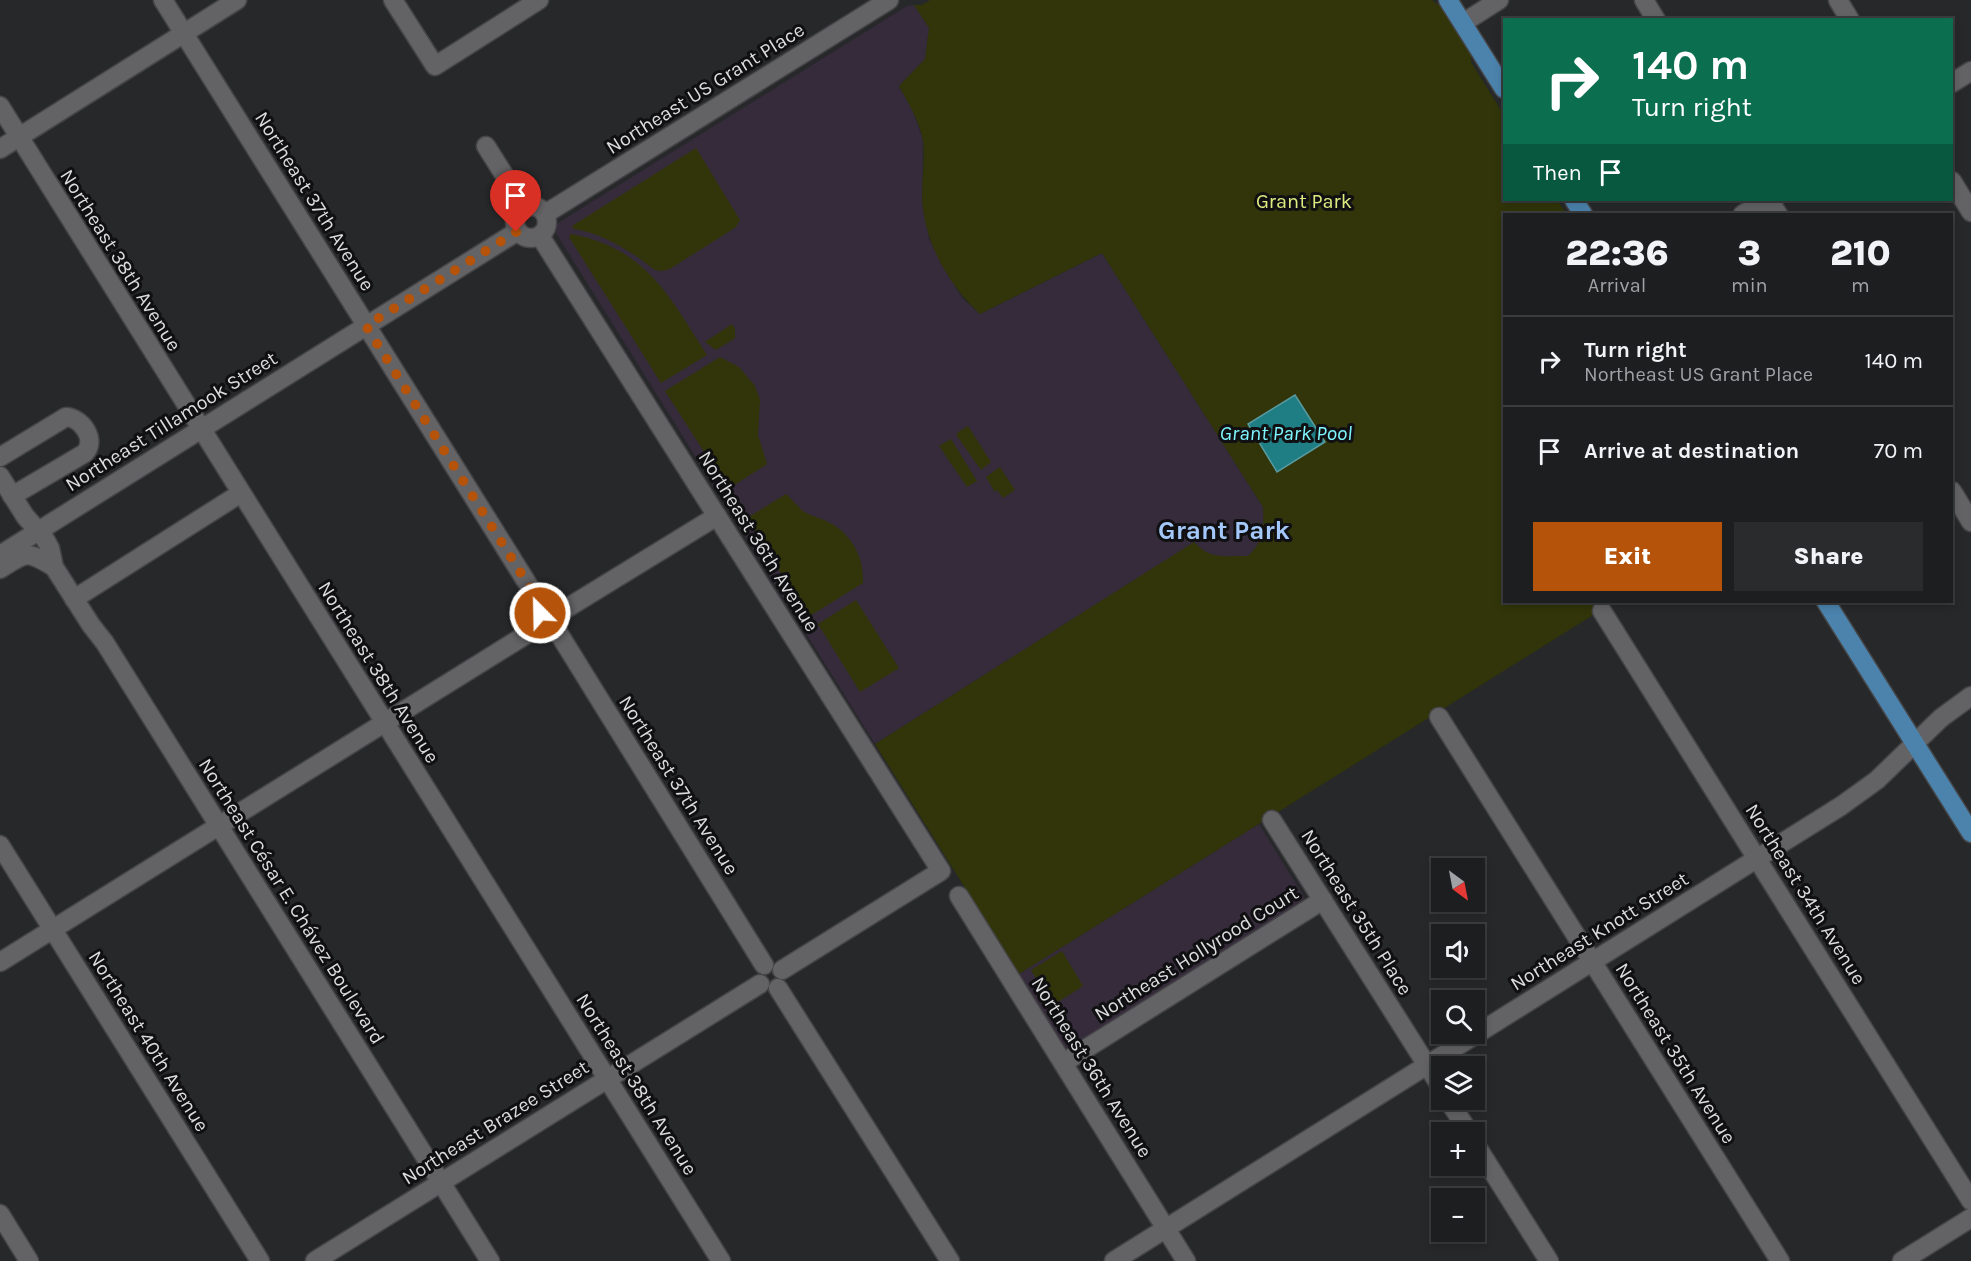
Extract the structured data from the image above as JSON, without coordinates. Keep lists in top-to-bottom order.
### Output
{
  "streets": {
    "street": [
      "Northeast US Grant Place",
      "Northeast 37th Avenue",
      "Northeast 38th Avenue",
      "Northeast Tillamook Street",
      "Northeast 36th Avenue",
      "Northeast 34th Avenue",
      "Northeast César E. Chávez Boulevard",
      "Northeast 35th Place",
      "Northeast Knott Street",
      "Northeast Hollyrood Court",
      "Northeast 40th Avenue",
      "Northeast 35th Avenue",
      "Northeast Brazee Street"
    ]
  },
  "crossings": [
    ["Northeast US Grant Place", "Northeast 36th Avenue"],
    ["Northeast 37th Avenue", "Northeast Tillamook Street"],
    ["Northeast 37th Avenue", "Northeast 36th Avenue"],
    ["Northeast 37th Avenue", "Northeast Brazee Street"],
    ["Northeast 38th Avenue", "Northeast Tillamook Street"],
    ["Northeast 38th Avenue", "Northeast Brazee Street"],
    ["Northeast Tillamook Street", "Northeast César E. Chávez Boulevard"],
    ["Northeast 36th Avenue", "Northeast Knott Street"],
    ["Northeast 36th Avenue", "Northeast Hollyrood Court"],
    ["Northeast 36th Avenue", "Northeast Brazee Street"],
    ["Northeast 34th Avenue", "Northeast Knott Street"],
    ["Northeast César E. Chávez Boulevard", "Northeast Brazee Street"],
    ["Northeast 35th Place", "Northeast Knott Street"],
    ["Northeast 35th Place", "Northeast Hollyrood Court"],
    ["Northeast Knott Street", "Northeast 35th Avenue"]
  ],
  "districts": ["Grant Park"],
  "water": ["Grant Park Pool"],
  "parks": ["Grant Park"],
  "north": "bottom right",
  "page": {
    "turn": ["140 m", "Turn right"],
    "then": "Then",
    "eta": [
      "22:36",
      "Arrival",
      "3",
      "min",
      "210",
      "m"
    ],
    "list": [
      {
        "name": "Turn right",
        "note": "Northeast US Grant Place",
        "value": "140 m"
      },
      {
        "name": "Arrive at destination",
        "value": "70 m"
      }
    ],
    "buttons": ["Exit", "Share"],
    "map_buttons": ["+", "−"]
  }
}
